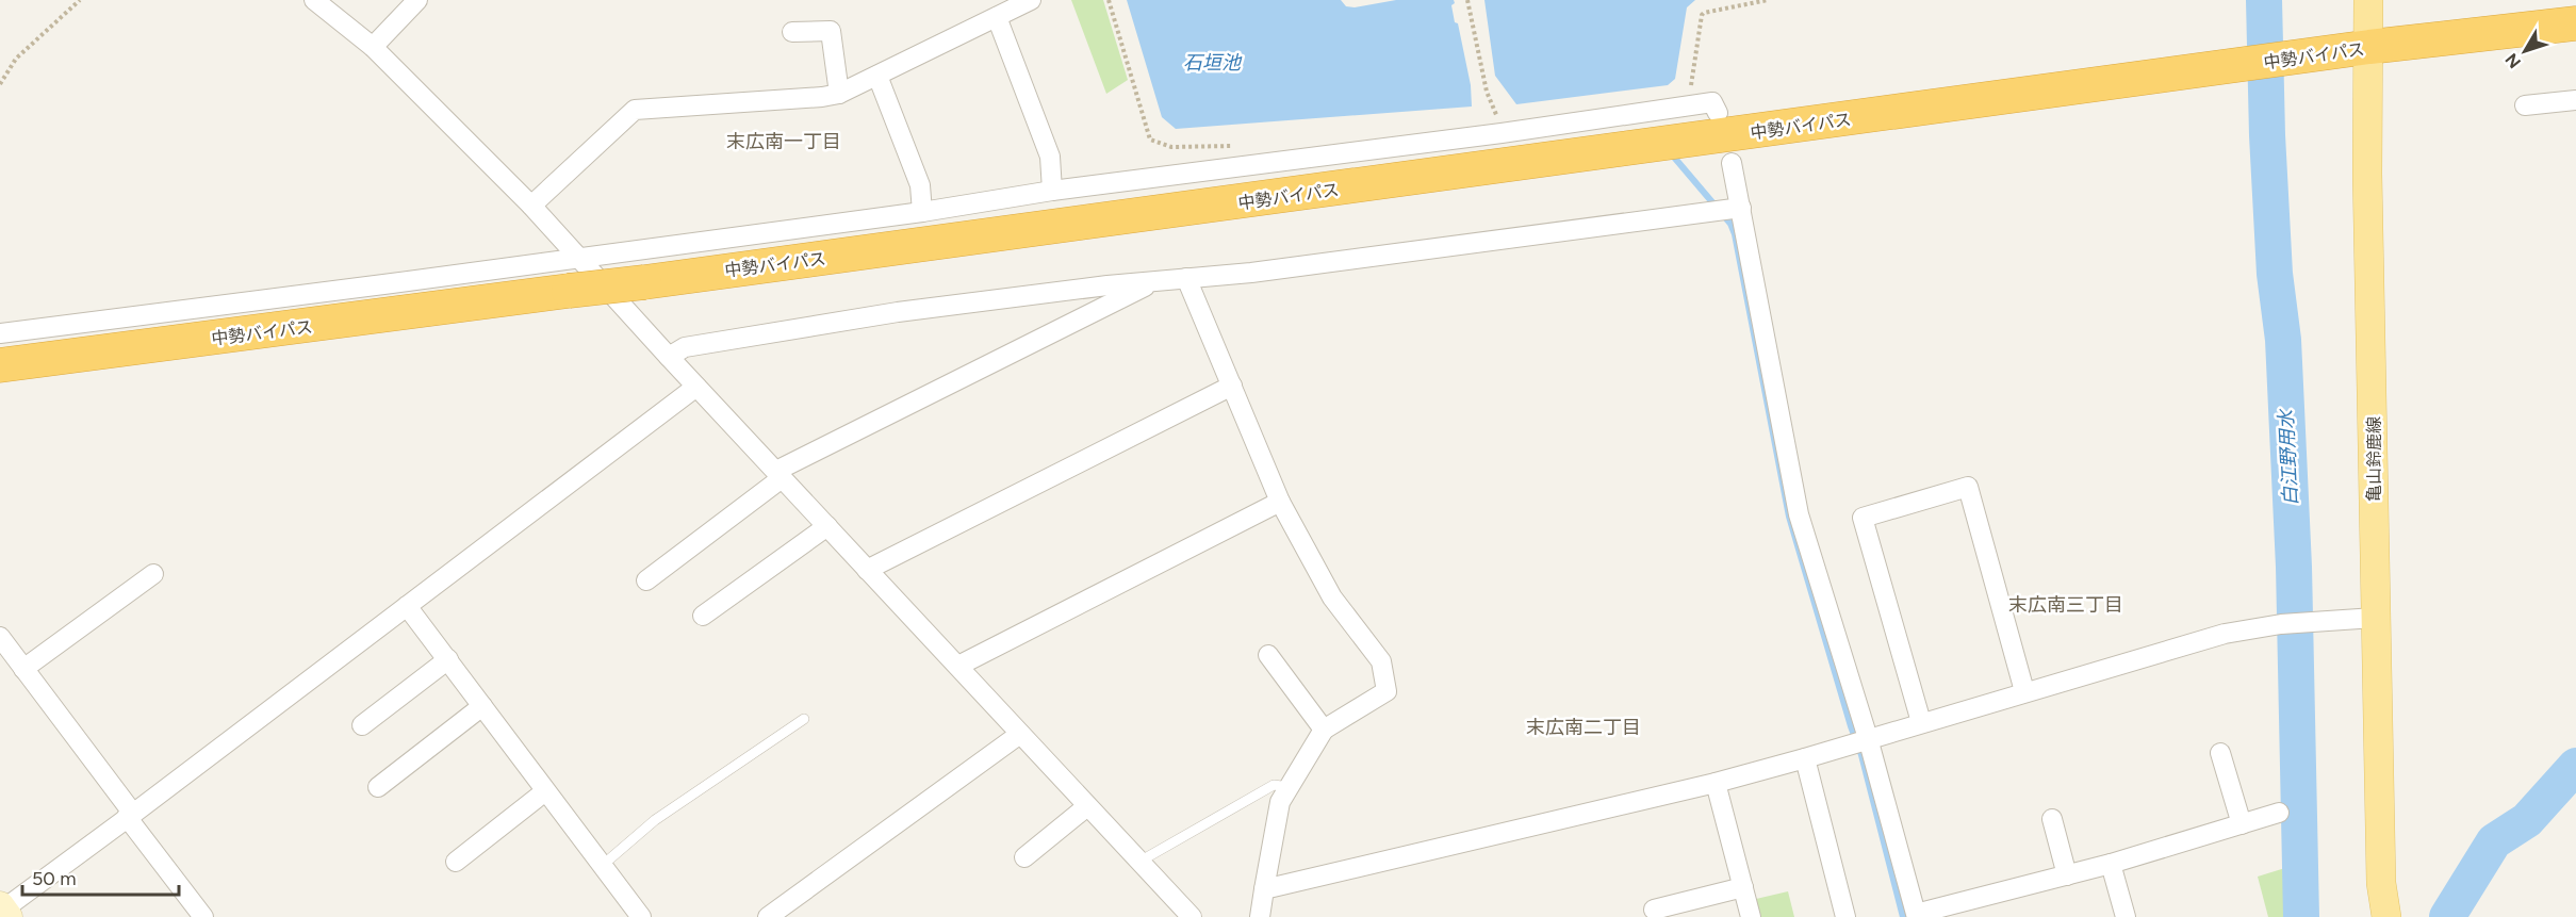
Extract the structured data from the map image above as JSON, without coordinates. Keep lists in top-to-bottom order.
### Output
{
  "streets": {
    "highway": ["中勢バイパス"],
    "main road": ["亀山鈴鹿線"]
  },
  "crossings": [
    ["中勢バイパス", "亀山鈴鹿線"]
  ],
  "districts": ["末広南一丁目", "末広南三丁目", "末広南二丁目"],
  "water": ["石垣池", "白江野用水"],
  "scale_bar": "50 m",
  "north": "bottom left"
}
